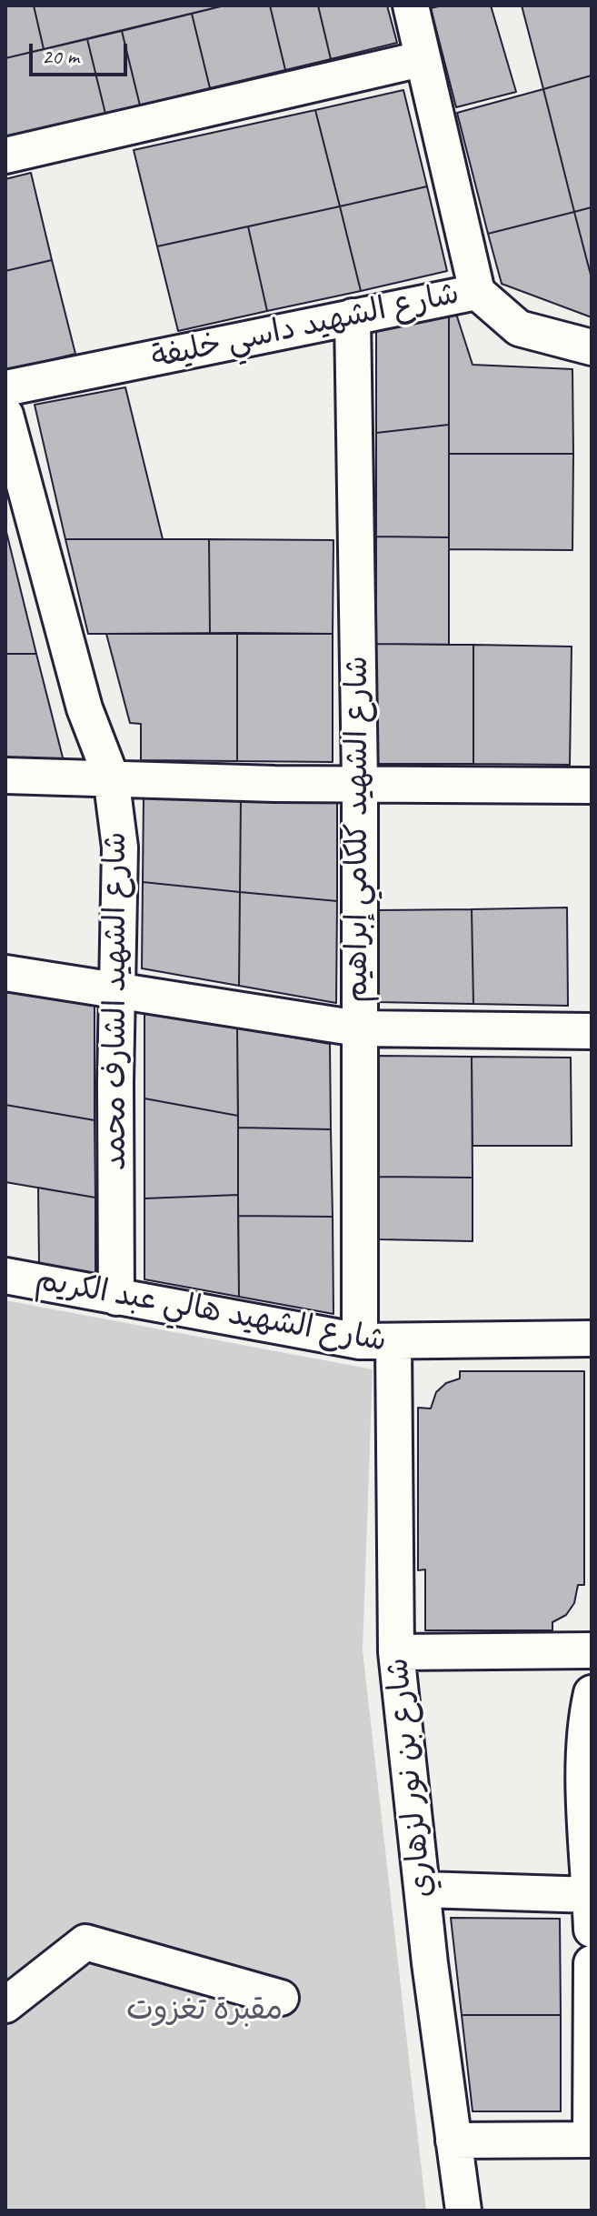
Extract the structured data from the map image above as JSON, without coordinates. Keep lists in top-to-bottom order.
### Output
{
  "streets": {
    "street": [
      "شارع الشهيد داسي خليفة",
      "شارع الشهيد كلكامي إبراهيم",
      "شارع الشهيد الشارف محمد",
      "شارع الشهيد هالي عبد الكريم",
      "شارع بن نور لزهاري"
    ]
  },
  "crossings": [
    ["شارع الشهيد داسي خليفة", "شارع الشهيد كلكامي إبراهيم"],
    ["شارع الشهيد كلكامي إبراهيم", "شارع الشهيد هالي عبد الكريم"],
    ["شارع الشهيد الشارف محمد", "شارع الشهيد هالي عبد الكريم"],
    ["شارع الشهيد هالي عبد الكريم", "شارع بن نور لزهاري"]
  ],
  "parks": ["مقبرة تغزوت"],
  "scale_bar": "20 m"
}
